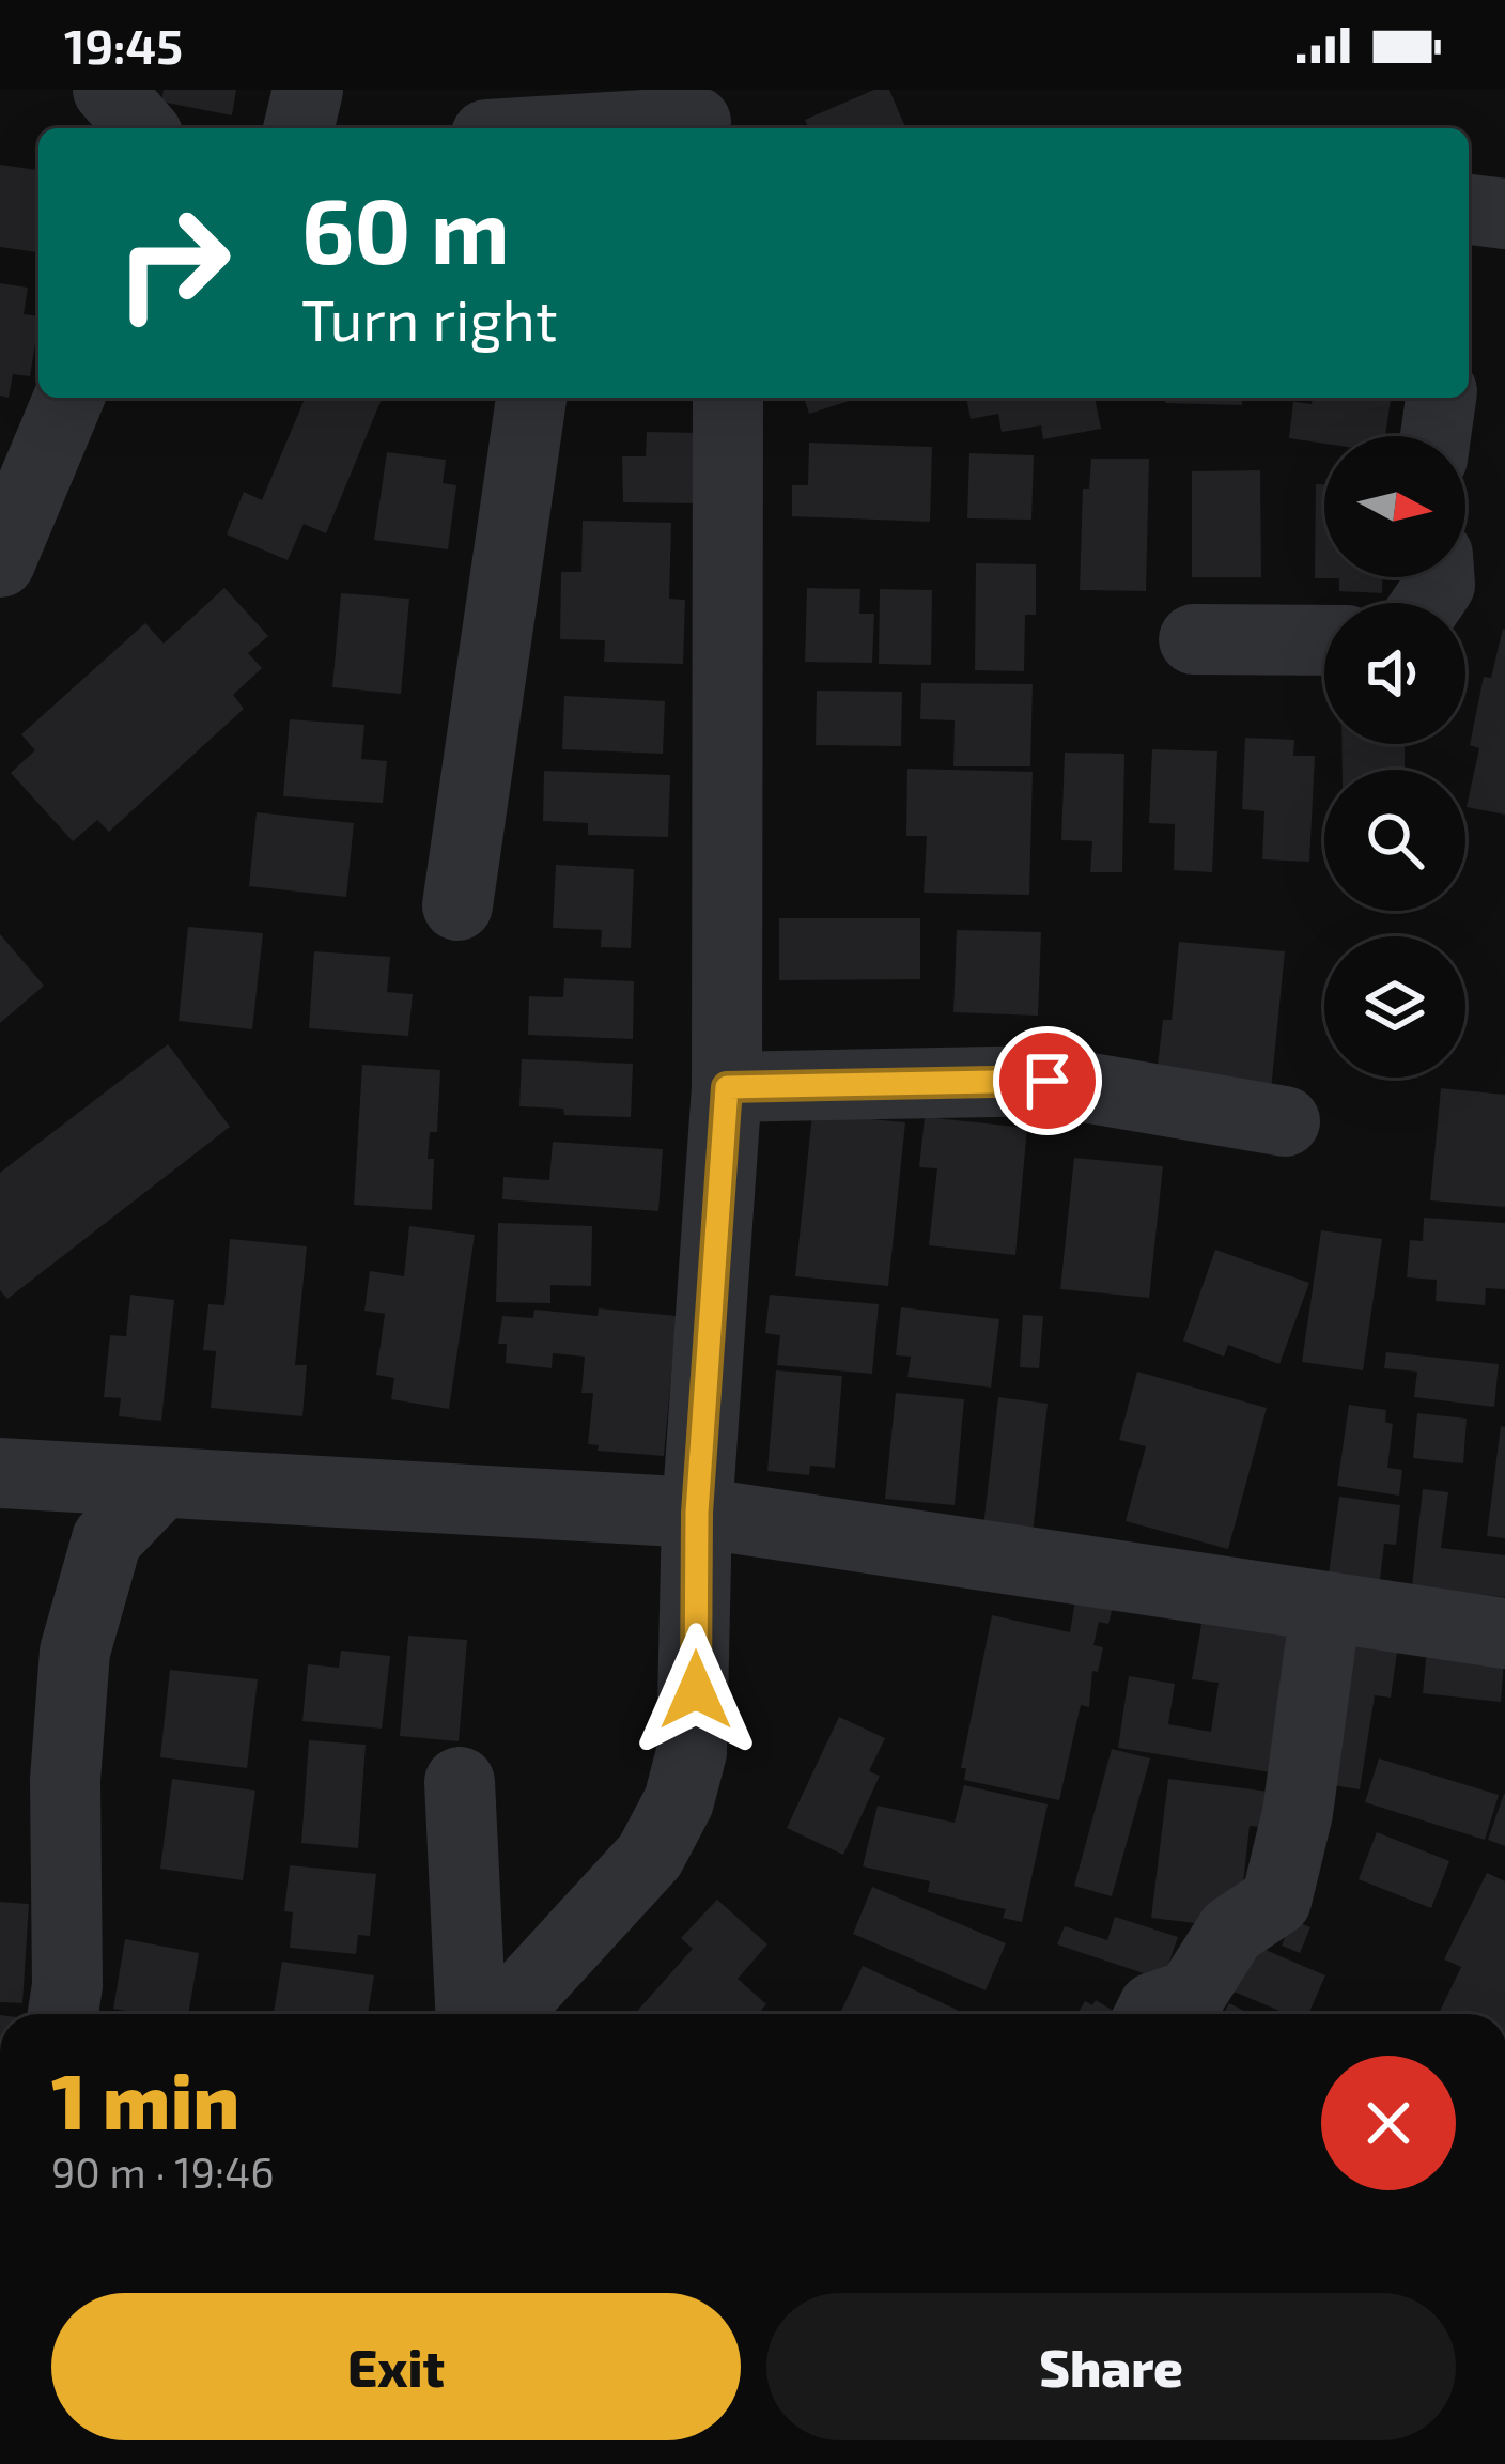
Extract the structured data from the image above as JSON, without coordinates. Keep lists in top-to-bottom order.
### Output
{
  "north": "right",
  "page": {
    "status": "19:45",
    "turn": ["60 m", "Turn right"],
    "heading": ["1 min", "90 m · 19:46"],
    "buttons": ["Exit", "Share"]
  }
}
